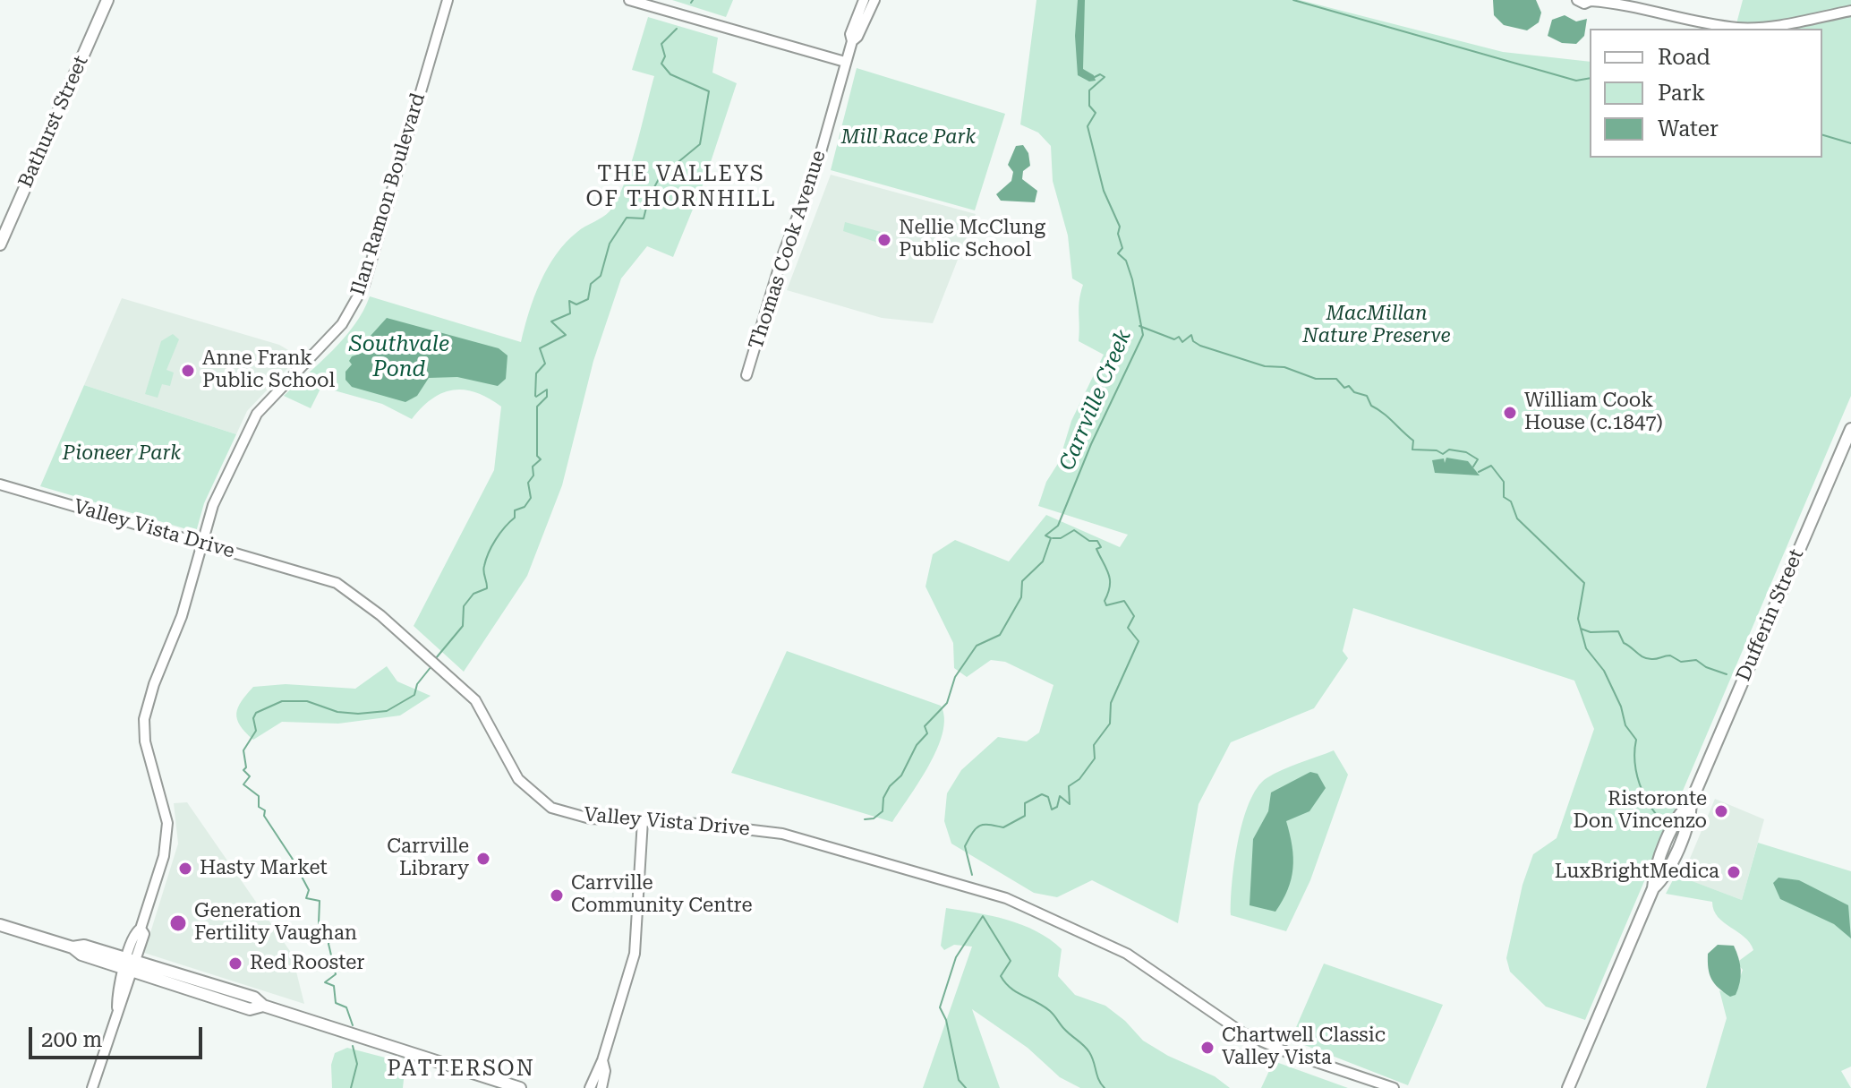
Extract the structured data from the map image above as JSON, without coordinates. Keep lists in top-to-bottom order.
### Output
{
  "streets": {
    "main road": ["Bathurst Street", "Dufferin Street"],
    "street": ["Ilan Ramon Boulevard", "Thomas Cook Avenue", "Valley Vista Drive"]
  },
  "crossings": [
    ["Ilan Ramon Boulevard", "Valley Vista Drive"]
  ],
  "districts": ["THE VALLEYS OF THORNHILL", "PATTERSON"],
  "water": ["Southvale Pond", "Carrville Creek"],
  "parks": ["Mill Race Park", "MacMillan Nature Preserve", "Pioneer Park"],
  "places": [
    "Nellie McClung Public School",
    "Anne Frank Public School",
    "William Cook House (c.1847)",
    "Ristoronte Don Vincenzo",
    "Carrville Library",
    "Hasty Market",
    "LuxBrightMedica",
    "Carrville Community Centre",
    "Generation Fertility Vaughan",
    "Red Rooster",
    "Chartwell Classic Valley Vista"
  ],
  "legend": ["Road", "Park", "Water"],
  "scale_bar": "200 m"
}
